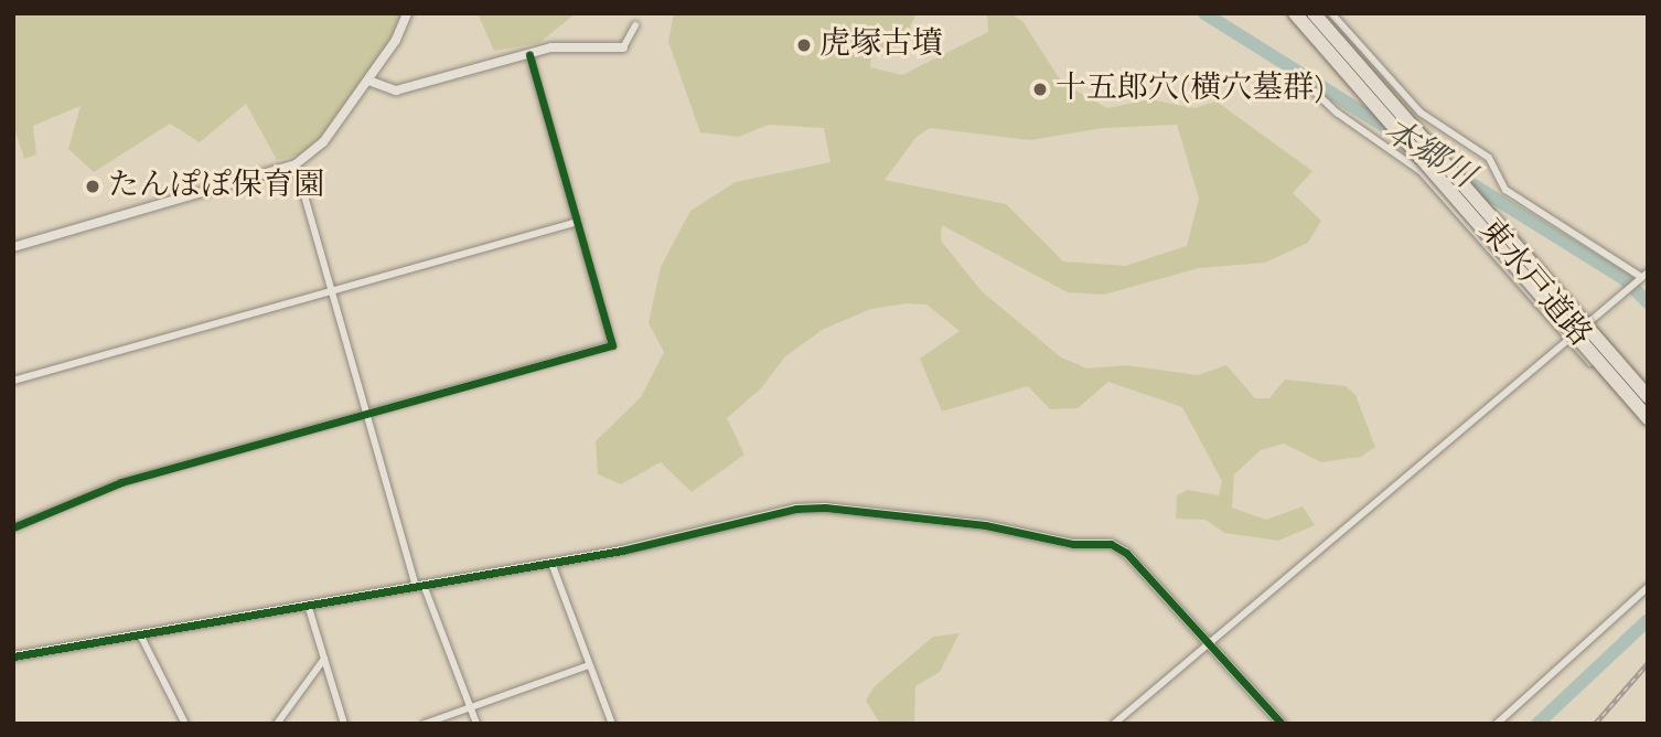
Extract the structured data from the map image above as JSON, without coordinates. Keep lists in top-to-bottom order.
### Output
{
  "streets": {
    "highway": ["東水戸道路"]
  },
  "water": ["本郷川"],
  "places": ["虎塚古墳", "十五郎穴(横穴墓群)", "たんぽぽ保育園"]
}
